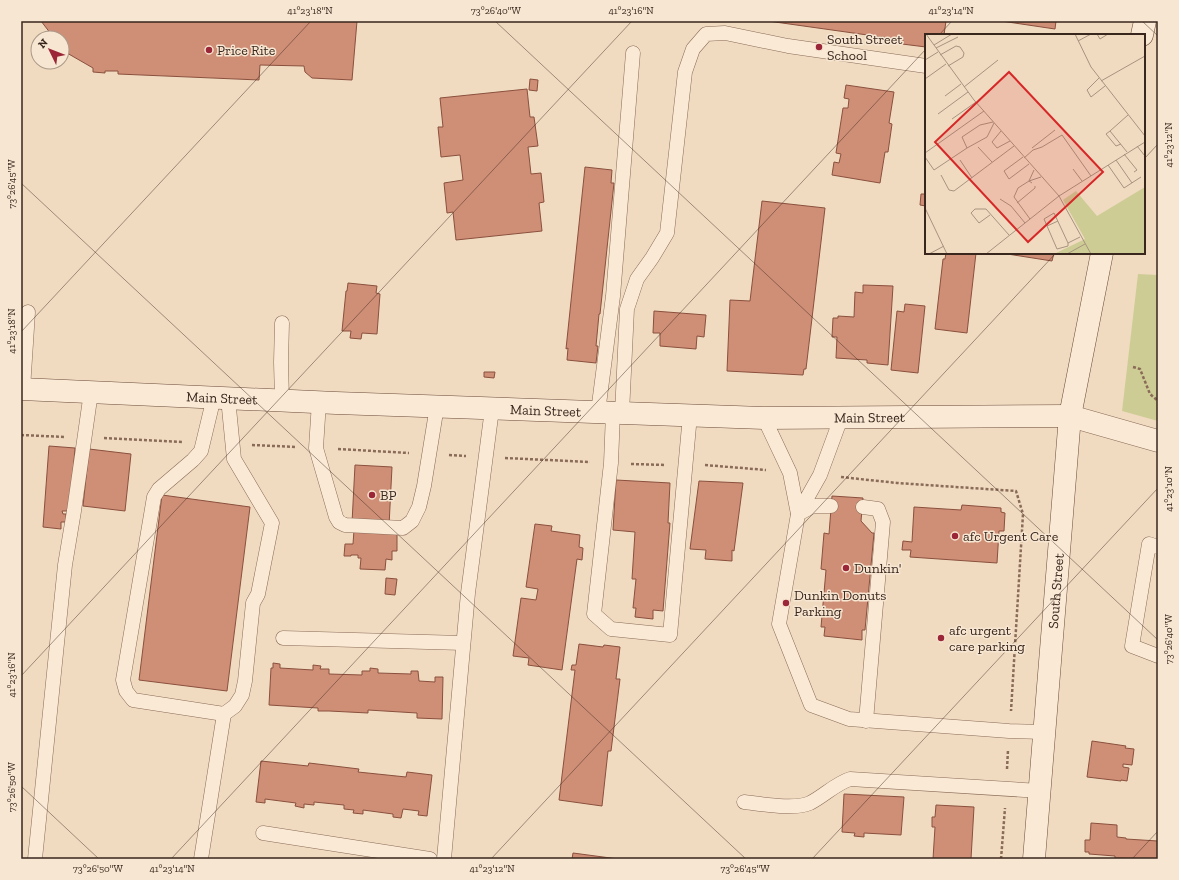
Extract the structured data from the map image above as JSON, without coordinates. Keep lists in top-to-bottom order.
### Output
{
  "streets": {
    "main road": ["Main Street", "South Street"]
  },
  "crossings": [
    ["Main Street", "South Street"]
  ],
  "places": [
    "South Street School",
    "Price Rite",
    "BP",
    "afc Urgent Care",
    "Dunkin'",
    "Dunkin Donuts Parking",
    "afc urgent care parking"
  ],
  "north": "top left",
  "coordinates": [
    "41°23'18\"N",
    "73°26'40\"W",
    "41°23'16\"N",
    "41°23'14\"N",
    "41°23'12\"N",
    "73°26'45\"W",
    "41°23'10\"N",
    "73°26'50\"W"
  ]
}
